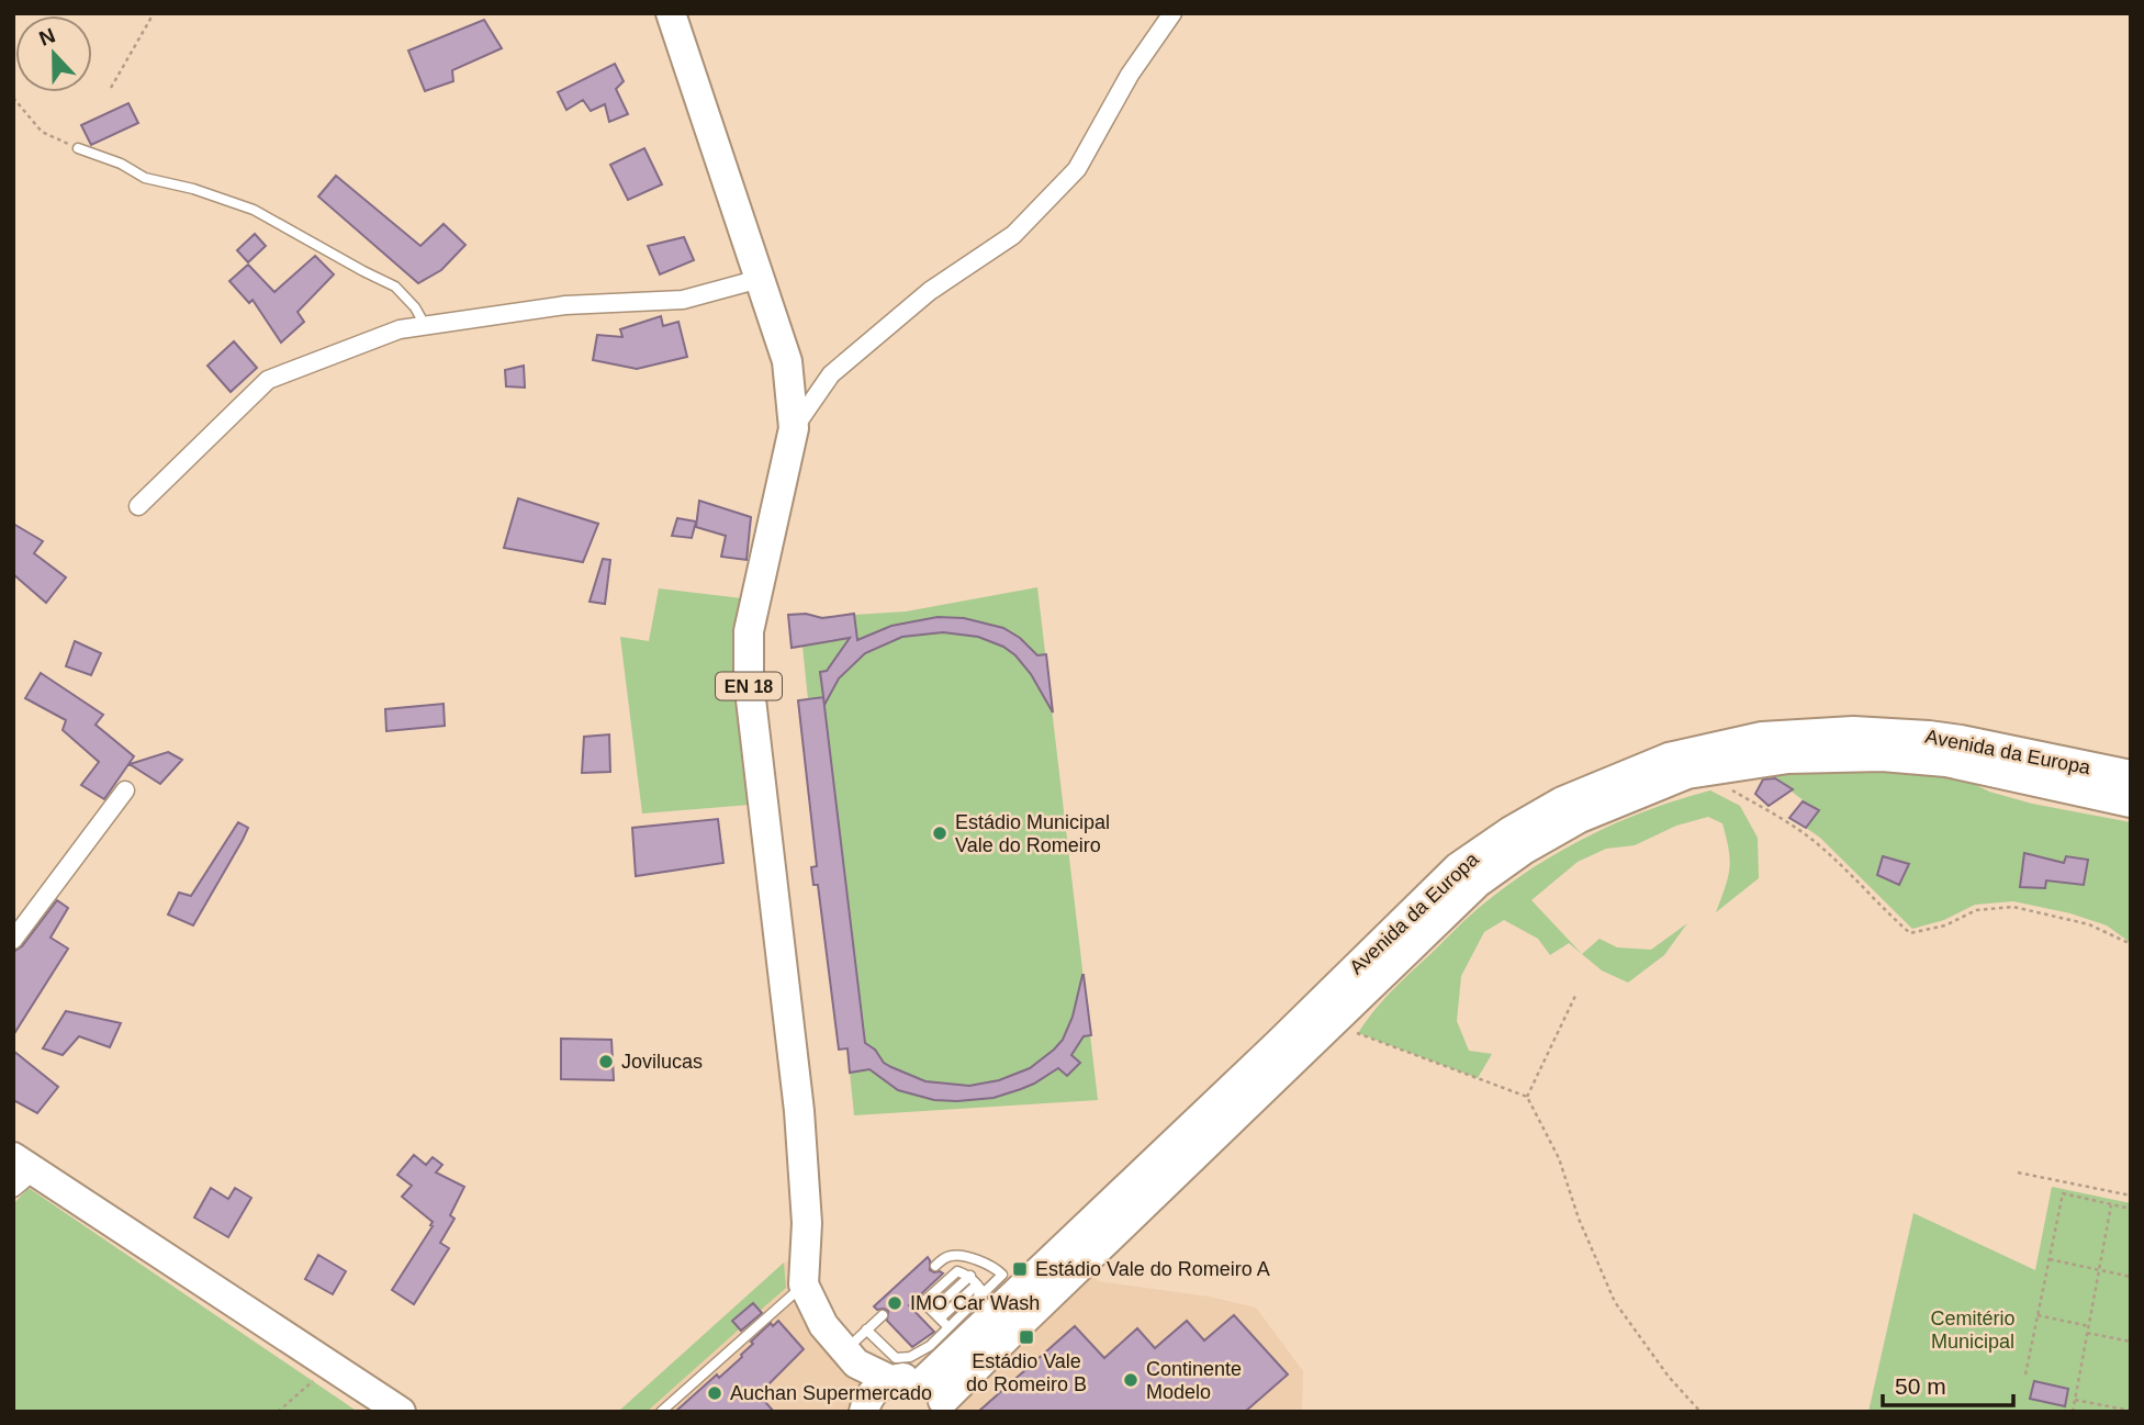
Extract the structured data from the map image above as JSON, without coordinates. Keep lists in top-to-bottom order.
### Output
{
  "streets": {
    "main road": ["EN 18", "Avenida da Europa"]
  },
  "parks": ["Cemitério Municipal"],
  "places": {
    "other": [
      "Estádio Municipal Vale do Romeiro",
      "Jovilucas",
      "IMO Car Wash",
      "Continente Modelo",
      "Auchan Supermercado"
    ],
    "transit": ["Estádio Vale do Romeiro A", "Estádio Vale do Romeiro B"]
  },
  "scale_bar": "50 m",
  "north": "top"
}
